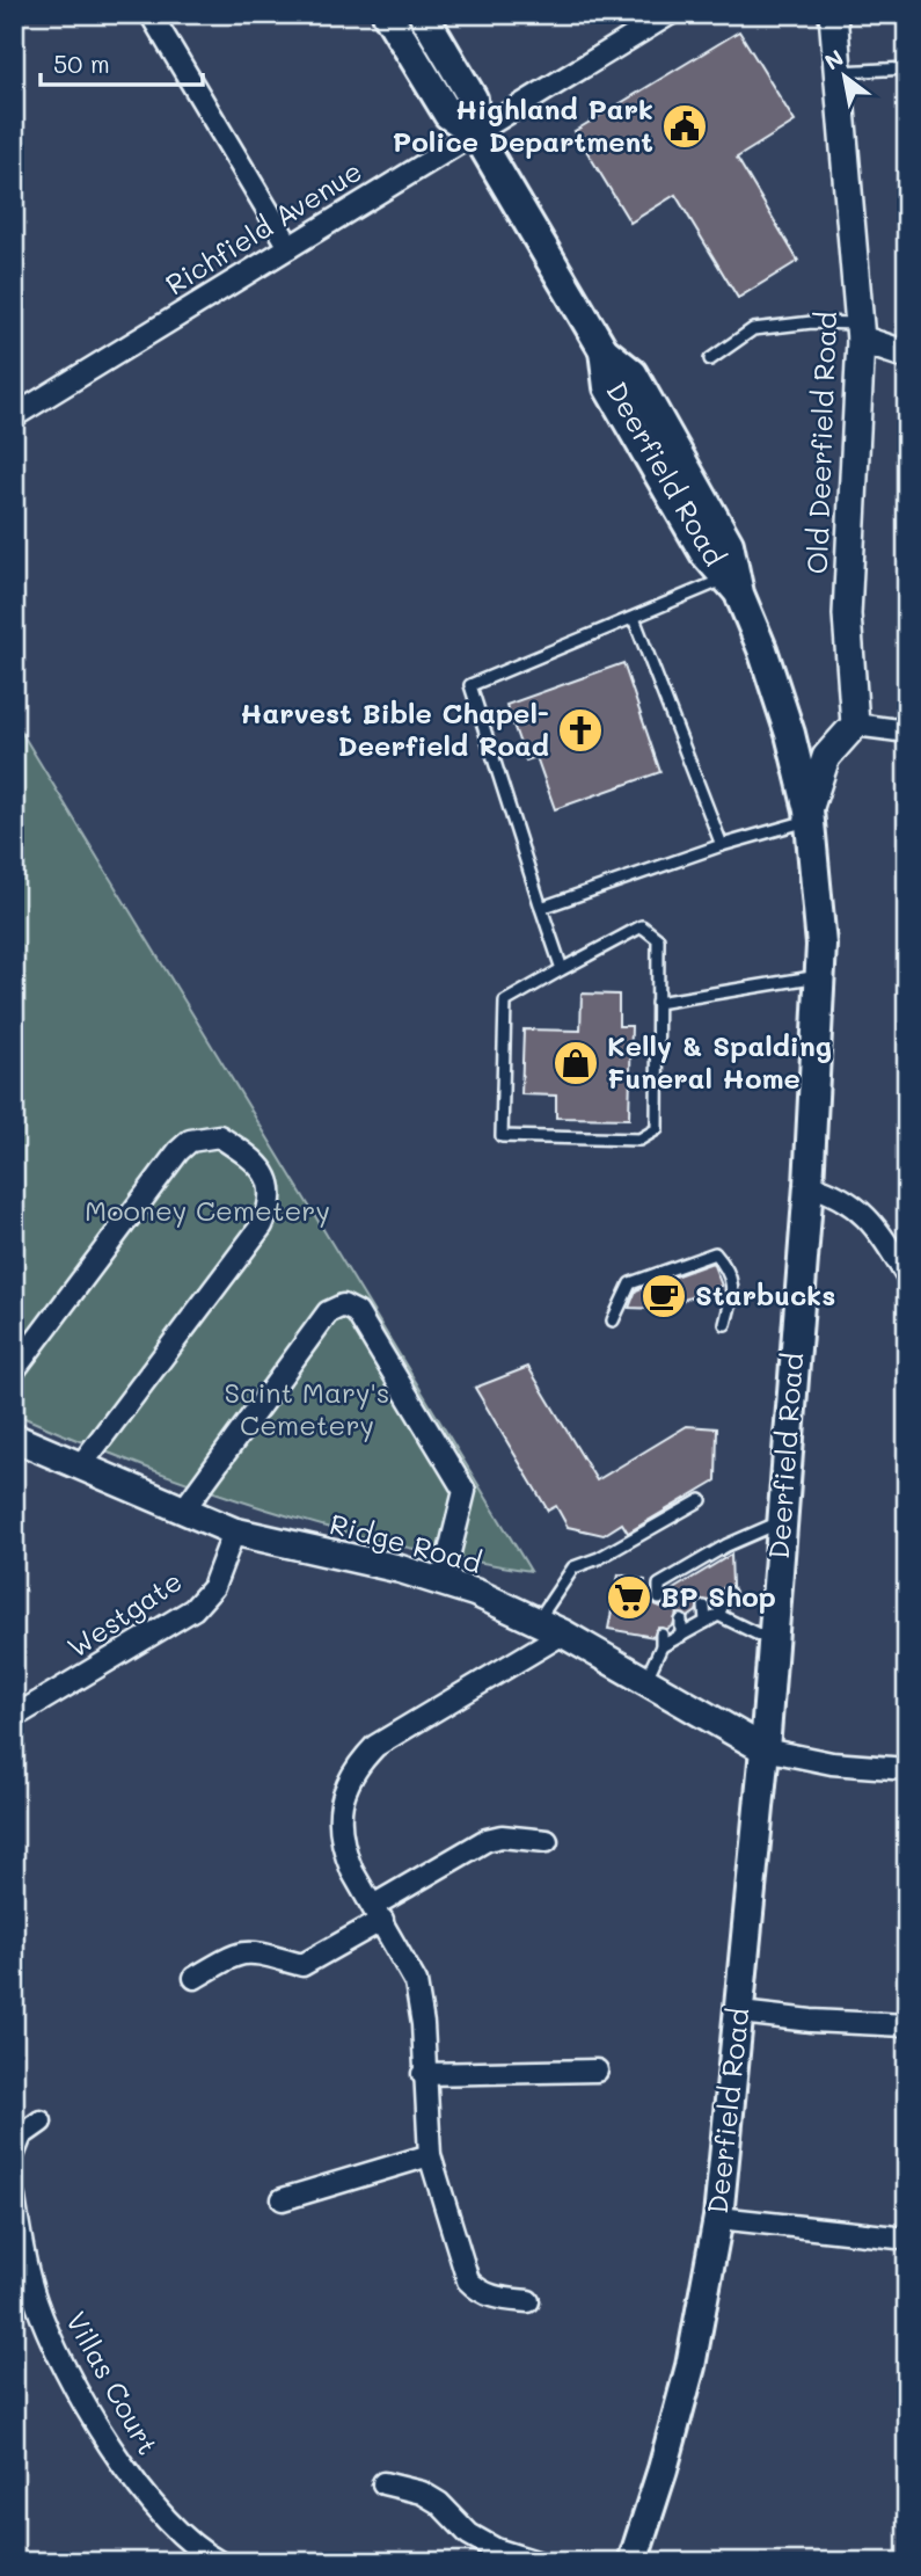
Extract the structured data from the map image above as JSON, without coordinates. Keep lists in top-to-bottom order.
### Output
{
  "streets": {
    "main road": ["Deerfield Road"],
    "street": [
      "Richfield Avenue",
      "Old Deerfield Road",
      "Ridge Road",
      "Westgate",
      "Villas Court"
    ]
  },
  "crossings": [
    ["Richfield Avenue", "Deerfield Road"],
    ["Deerfield Road", "Ridge Road"],
    ["Ridge Road", "Westgate"]
  ],
  "parks": ["Mooney Cemetery", "Saint Mary's Cemetery"],
  "places": {
    "public building": ["Highland Park Police Department"],
    "church": ["Harvest Bible Chapel- Deerfield Road"],
    "shop": ["Kelly & Spalding Funeral Home"],
    "cafe": ["Starbucks"],
    "supermarket": ["BP Shop"]
  },
  "scale_bar": "50 m",
  "north": "top left"
}
